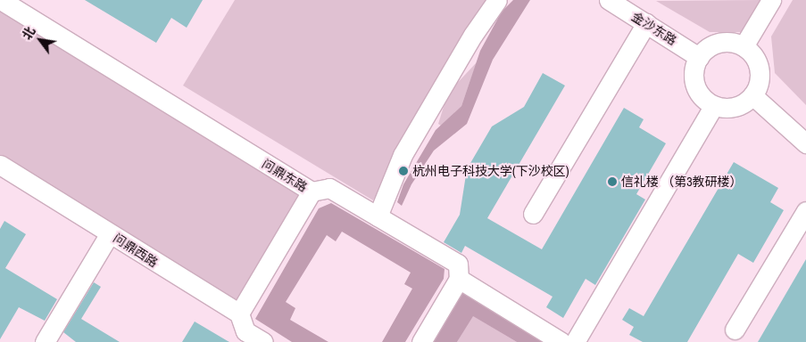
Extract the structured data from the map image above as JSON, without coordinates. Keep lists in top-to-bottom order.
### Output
{
  "streets": {
    "street": ["金沙东路", "问鼎东路", "问鼎西路"]
  },
  "places": ["杭州电子科技大学(下沙校区)", "信礼楼 （第3教研楼）"],
  "north": "top left"
}
